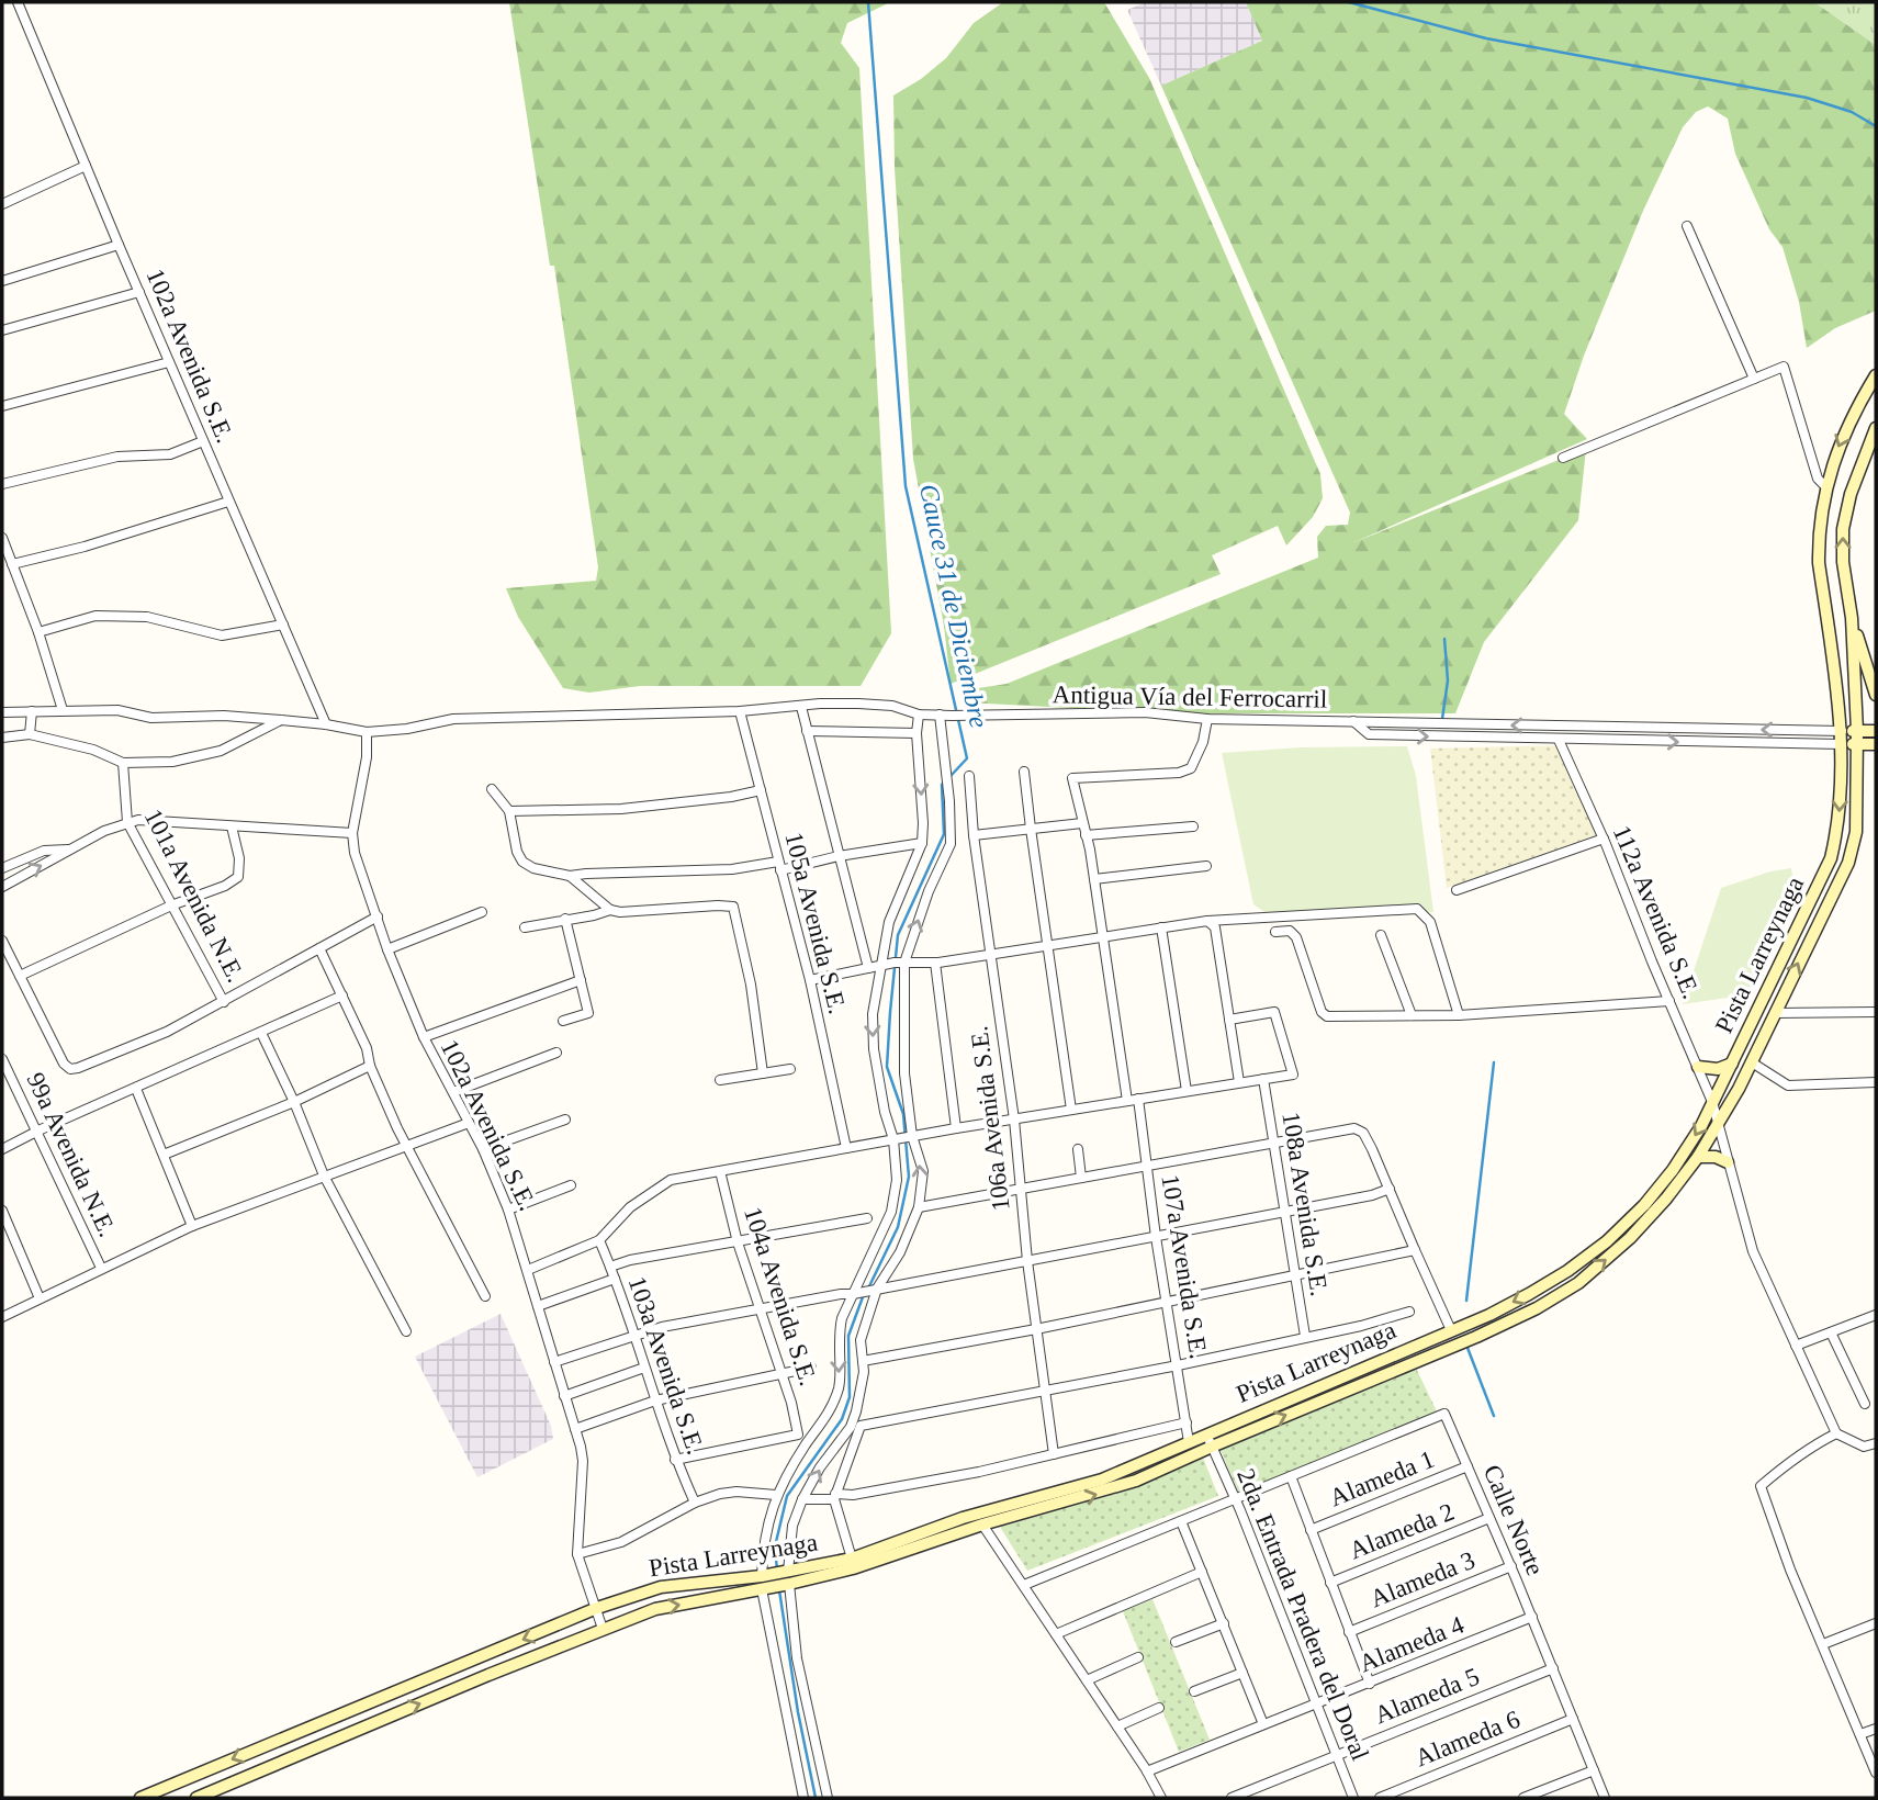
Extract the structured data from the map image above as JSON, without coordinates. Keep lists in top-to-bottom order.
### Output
{
  "streets": {
    "main road": ["Pista Larreynaga"],
    "street": [
      "102a Avenida S.E.",
      "Antigua Vía del Ferrocarril",
      "101a Avenida N.E.",
      "112a Avenida S.E.",
      "105a Avenida S.E.",
      "106a Avenida S.E.",
      "99a Avenida N.E.",
      "108a Avenida S.E.",
      "107a Avenida S.E.",
      "104a Avenida S.E.",
      "103a Avenida S.E.",
      "Alameda 1",
      "Calle Norte",
      "Alameda 2",
      "Alameda 3",
      "2da. Entrada Pradera del Doral",
      "Alameda 4",
      "Alameda 5",
      "Alameda 6"
    ]
  },
  "crossings": [
    ["102a Avenida S.E.", "Antigua Vía del Ferrocarril"],
    ["102a Avenida S.E.", "Pista Larreynaga"],
    ["Antigua Vía del Ferrocarril", "105a Avenida S.E."],
    ["Antigua Vía del Ferrocarril", "Pista Larreynaga"],
    ["112a Avenida S.E.", "Pista Larreynaga"],
    ["Pista Larreynaga", "107a Avenida S.E."],
    ["Pista Larreynaga", "2da. Entrada Pradera del Doral"],
    ["104a Avenida S.E.", "103a Avenida S.E."],
    ["Alameda 1", "Calle Norte"],
    ["Calle Norte", "Alameda 2"],
    ["Calle Norte", "Alameda 3"],
    ["Calle Norte", "2da. Entrada Pradera del Doral"],
    ["Calle Norte", "Alameda 4"],
    ["Calle Norte", "Alameda 5"],
    ["Calle Norte", "Alameda 6"],
    ["2da. Entrada Pradera del Doral", "Alameda 4"],
    ["2da. Entrada Pradera del Doral", "Alameda 5"]
  ],
  "water": ["Cauce 31 de Diciembre"]
}
